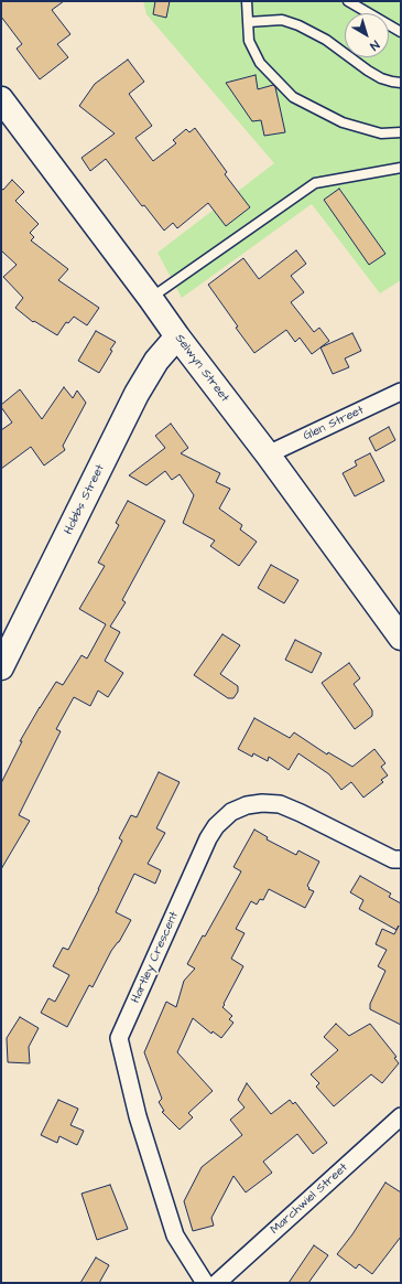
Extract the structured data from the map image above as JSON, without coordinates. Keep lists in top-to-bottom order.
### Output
{
  "streets": {
    "street": [
      "Selwyn Street",
      "Glen Street",
      "Hobbs Street",
      "Hartley Crescent",
      "Marchwiel Street"
    ]
  },
  "crossings": [
    ["Selwyn Street", "Glen Street"],
    ["Selwyn Street", "Hobbs Street"]
  ],
  "north": "bottom right"
}
